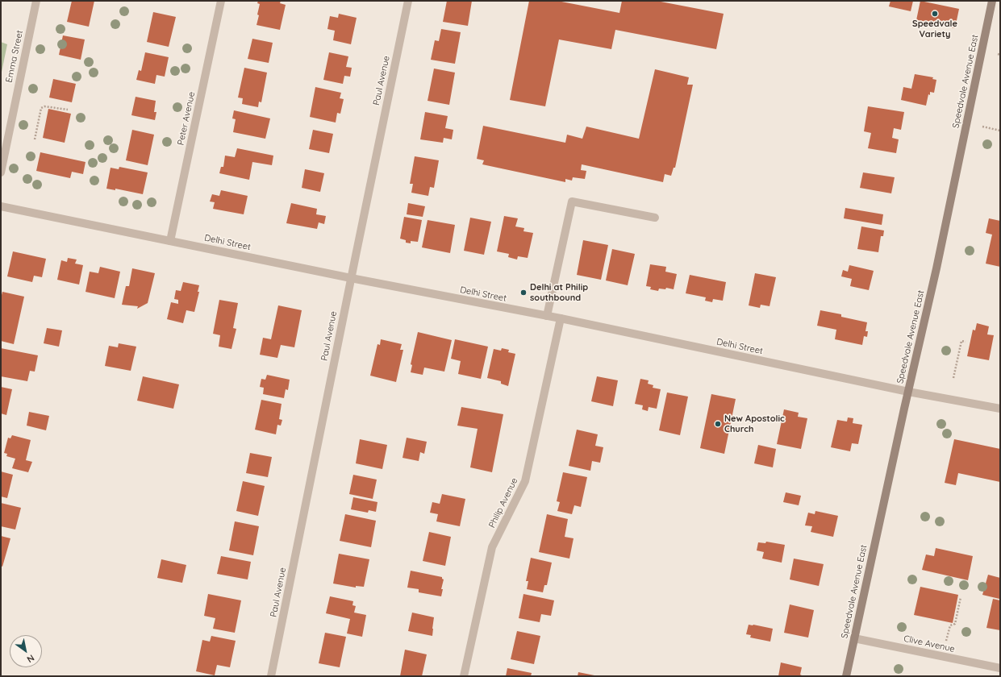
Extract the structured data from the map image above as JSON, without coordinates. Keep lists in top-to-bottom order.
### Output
{
  "streets": {
    "main road": ["Speedvale Avenue East"],
    "street": [
      "Emma Street",
      "Paul Avenue",
      "Peter Avenue",
      "Delhi Street",
      "Philip Avenue",
      "Clive Avenue"
    ]
  },
  "crossings": [
    ["Paul Avenue", "Delhi Street"],
    ["Speedvale Avenue East", "Delhi Street"],
    ["Speedvale Avenue East", "Clive Avenue"],
    ["Peter Avenue", "Delhi Street"],
    ["Delhi Street", "Philip Avenue"]
  ],
  "places": ["Speedvale Variety", "Delhi at Philip southbound", "New Apostolic Church"],
  "north": "bottom right"
}
